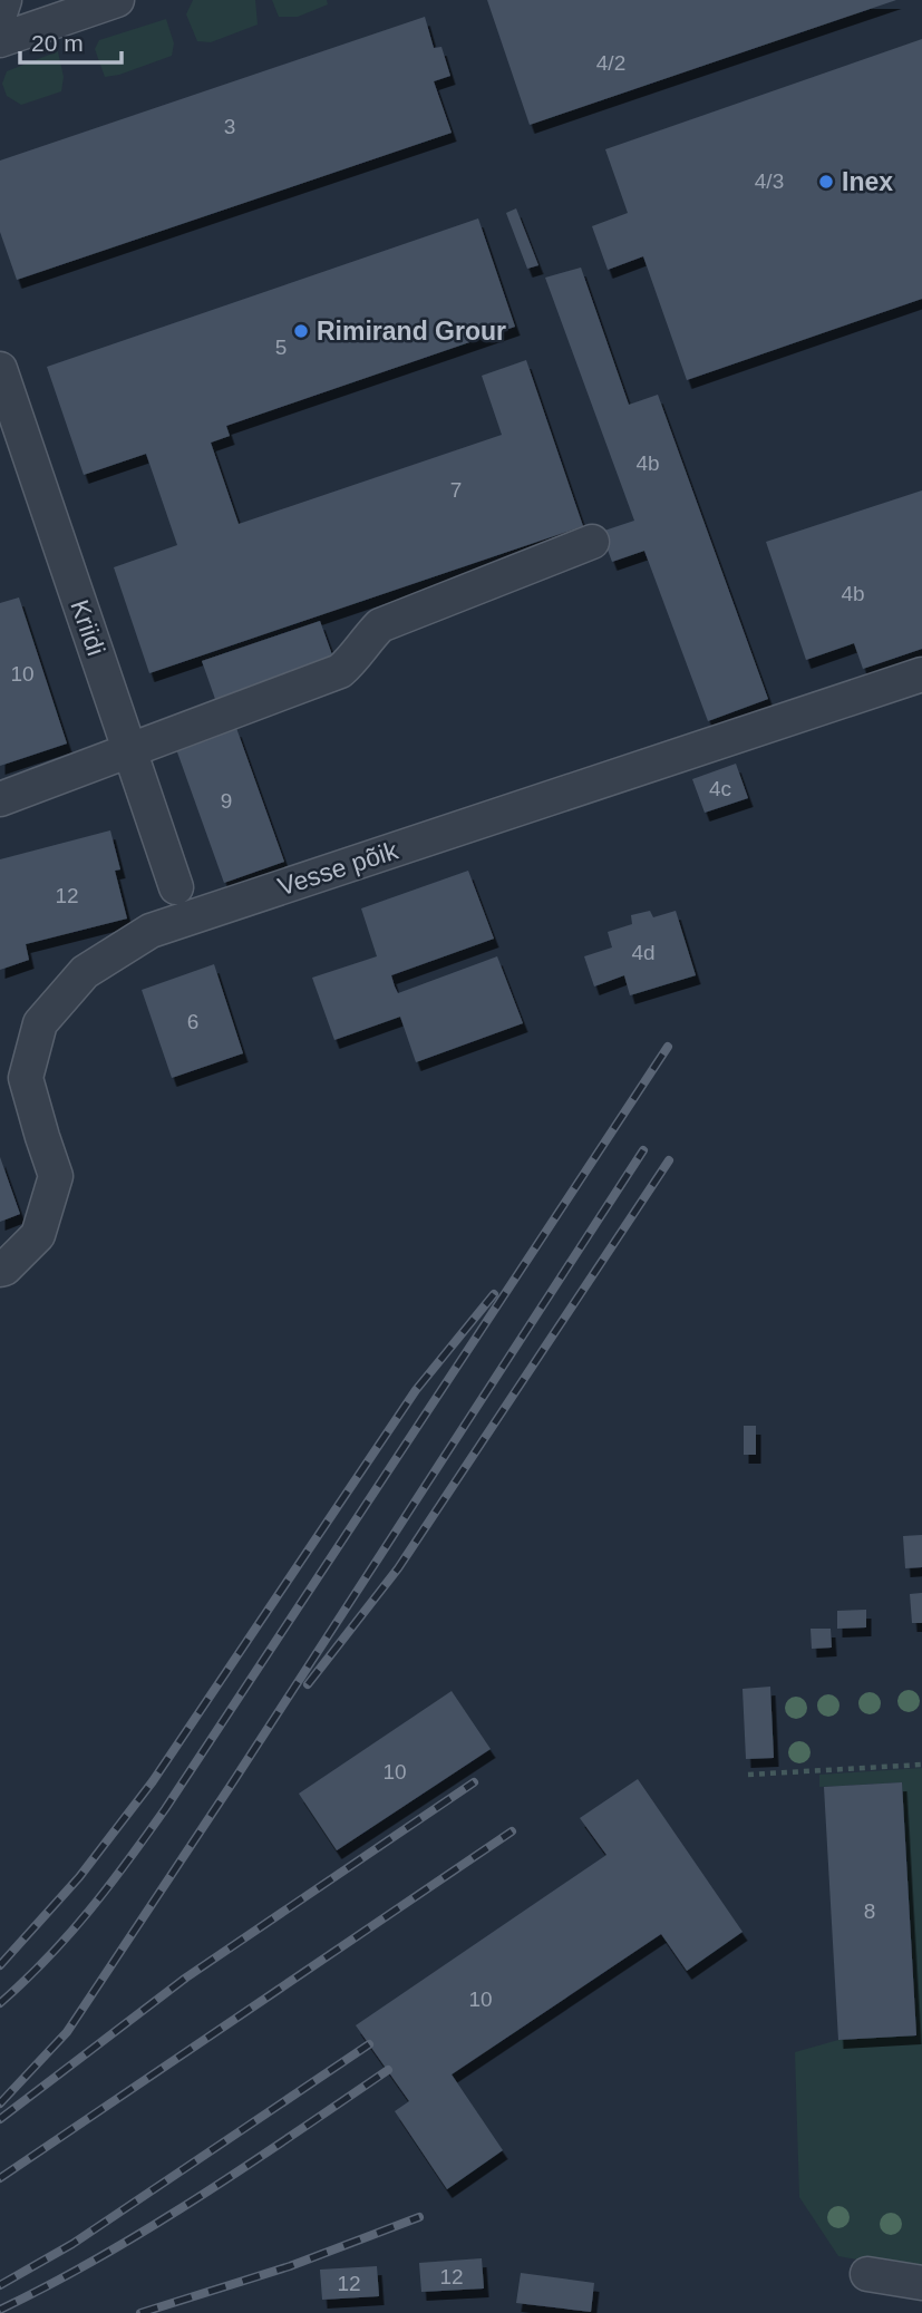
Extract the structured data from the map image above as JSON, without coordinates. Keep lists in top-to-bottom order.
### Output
{
  "streets": {
    "street": ["Kriidi", "Vesse põik"]
  },
  "places": ["Inex", "Rimirand Grour"],
  "house_numbers": [
    "4/2",
    "3",
    "4/3",
    "5",
    "4b",
    "7",
    "4b",
    "10",
    "4c",
    "9",
    "12",
    "4d",
    "6",
    "10",
    "8",
    "10",
    "12",
    "12"
  ],
  "scale_bar": "20 m"
}
